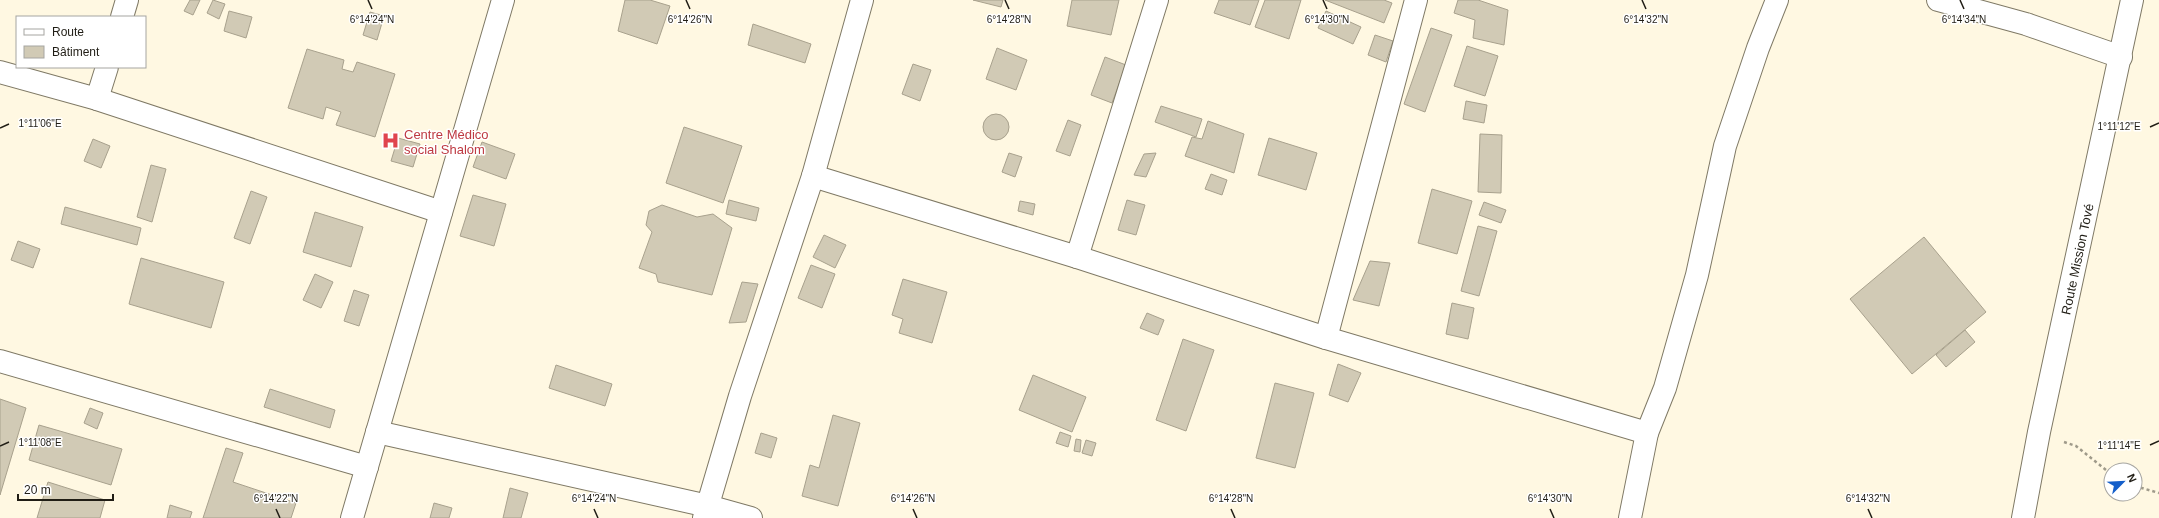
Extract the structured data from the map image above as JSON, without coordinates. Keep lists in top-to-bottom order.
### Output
{
  "streets": {
    "street": ["Route Mission Tové"]
  },
  "places": {
    "hospital": ["Centre Médico social Shalom"]
  },
  "legend": ["Route", "Bâtiment"],
  "scale_bar": "20 m",
  "north": "top right",
  "coordinates": [
    "6°14'30\"N",
    "6°14'24\"N",
    "6°14'26\"N",
    "6°14'28\"N",
    "6°14'32\"N",
    "6°14'34\"N",
    "1°11'06\"E",
    "1°11'12\"E",
    "1°11'08\"E",
    "1°11'14\"E",
    "6°14'22\"N"
  ]
}
